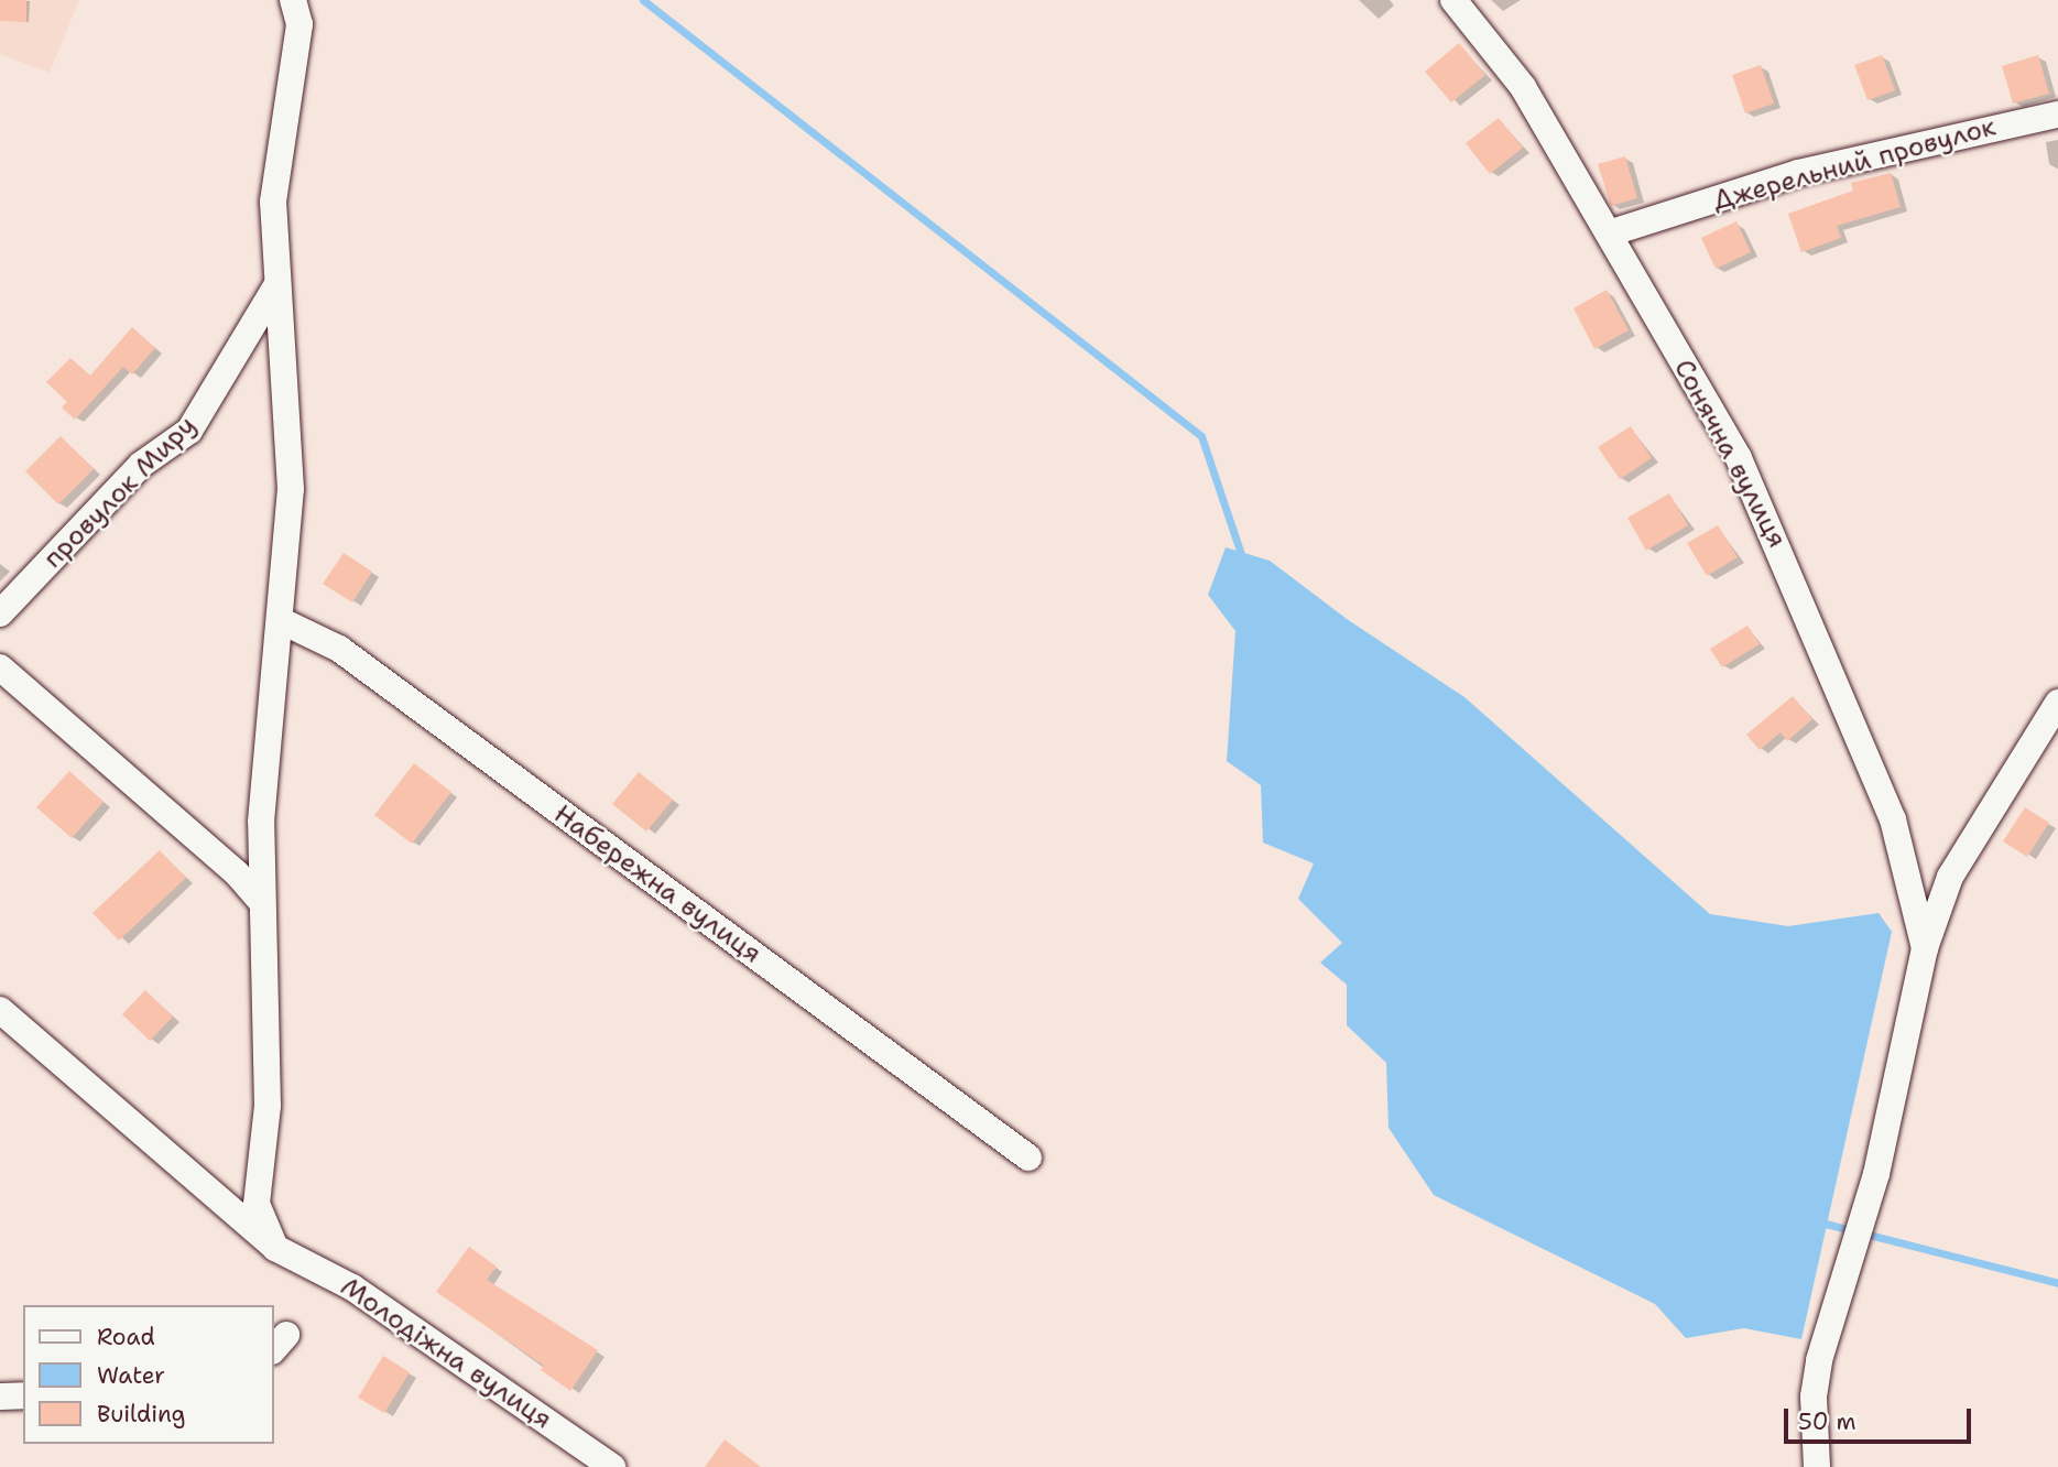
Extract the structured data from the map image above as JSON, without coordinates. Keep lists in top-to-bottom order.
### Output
{
  "streets": {
    "street": [
      "Джерельний провулок",
      "Сонячна вулиця",
      "провулок Миру",
      "Набережна вулиця",
      "Молодіжна вулиця"
    ]
  },
  "crossings": [
    ["Джерельний провулок", "Сонячна вулиця"]
  ],
  "legend": ["Road", "Water", "Building"],
  "scale_bar": "50 m"
}
